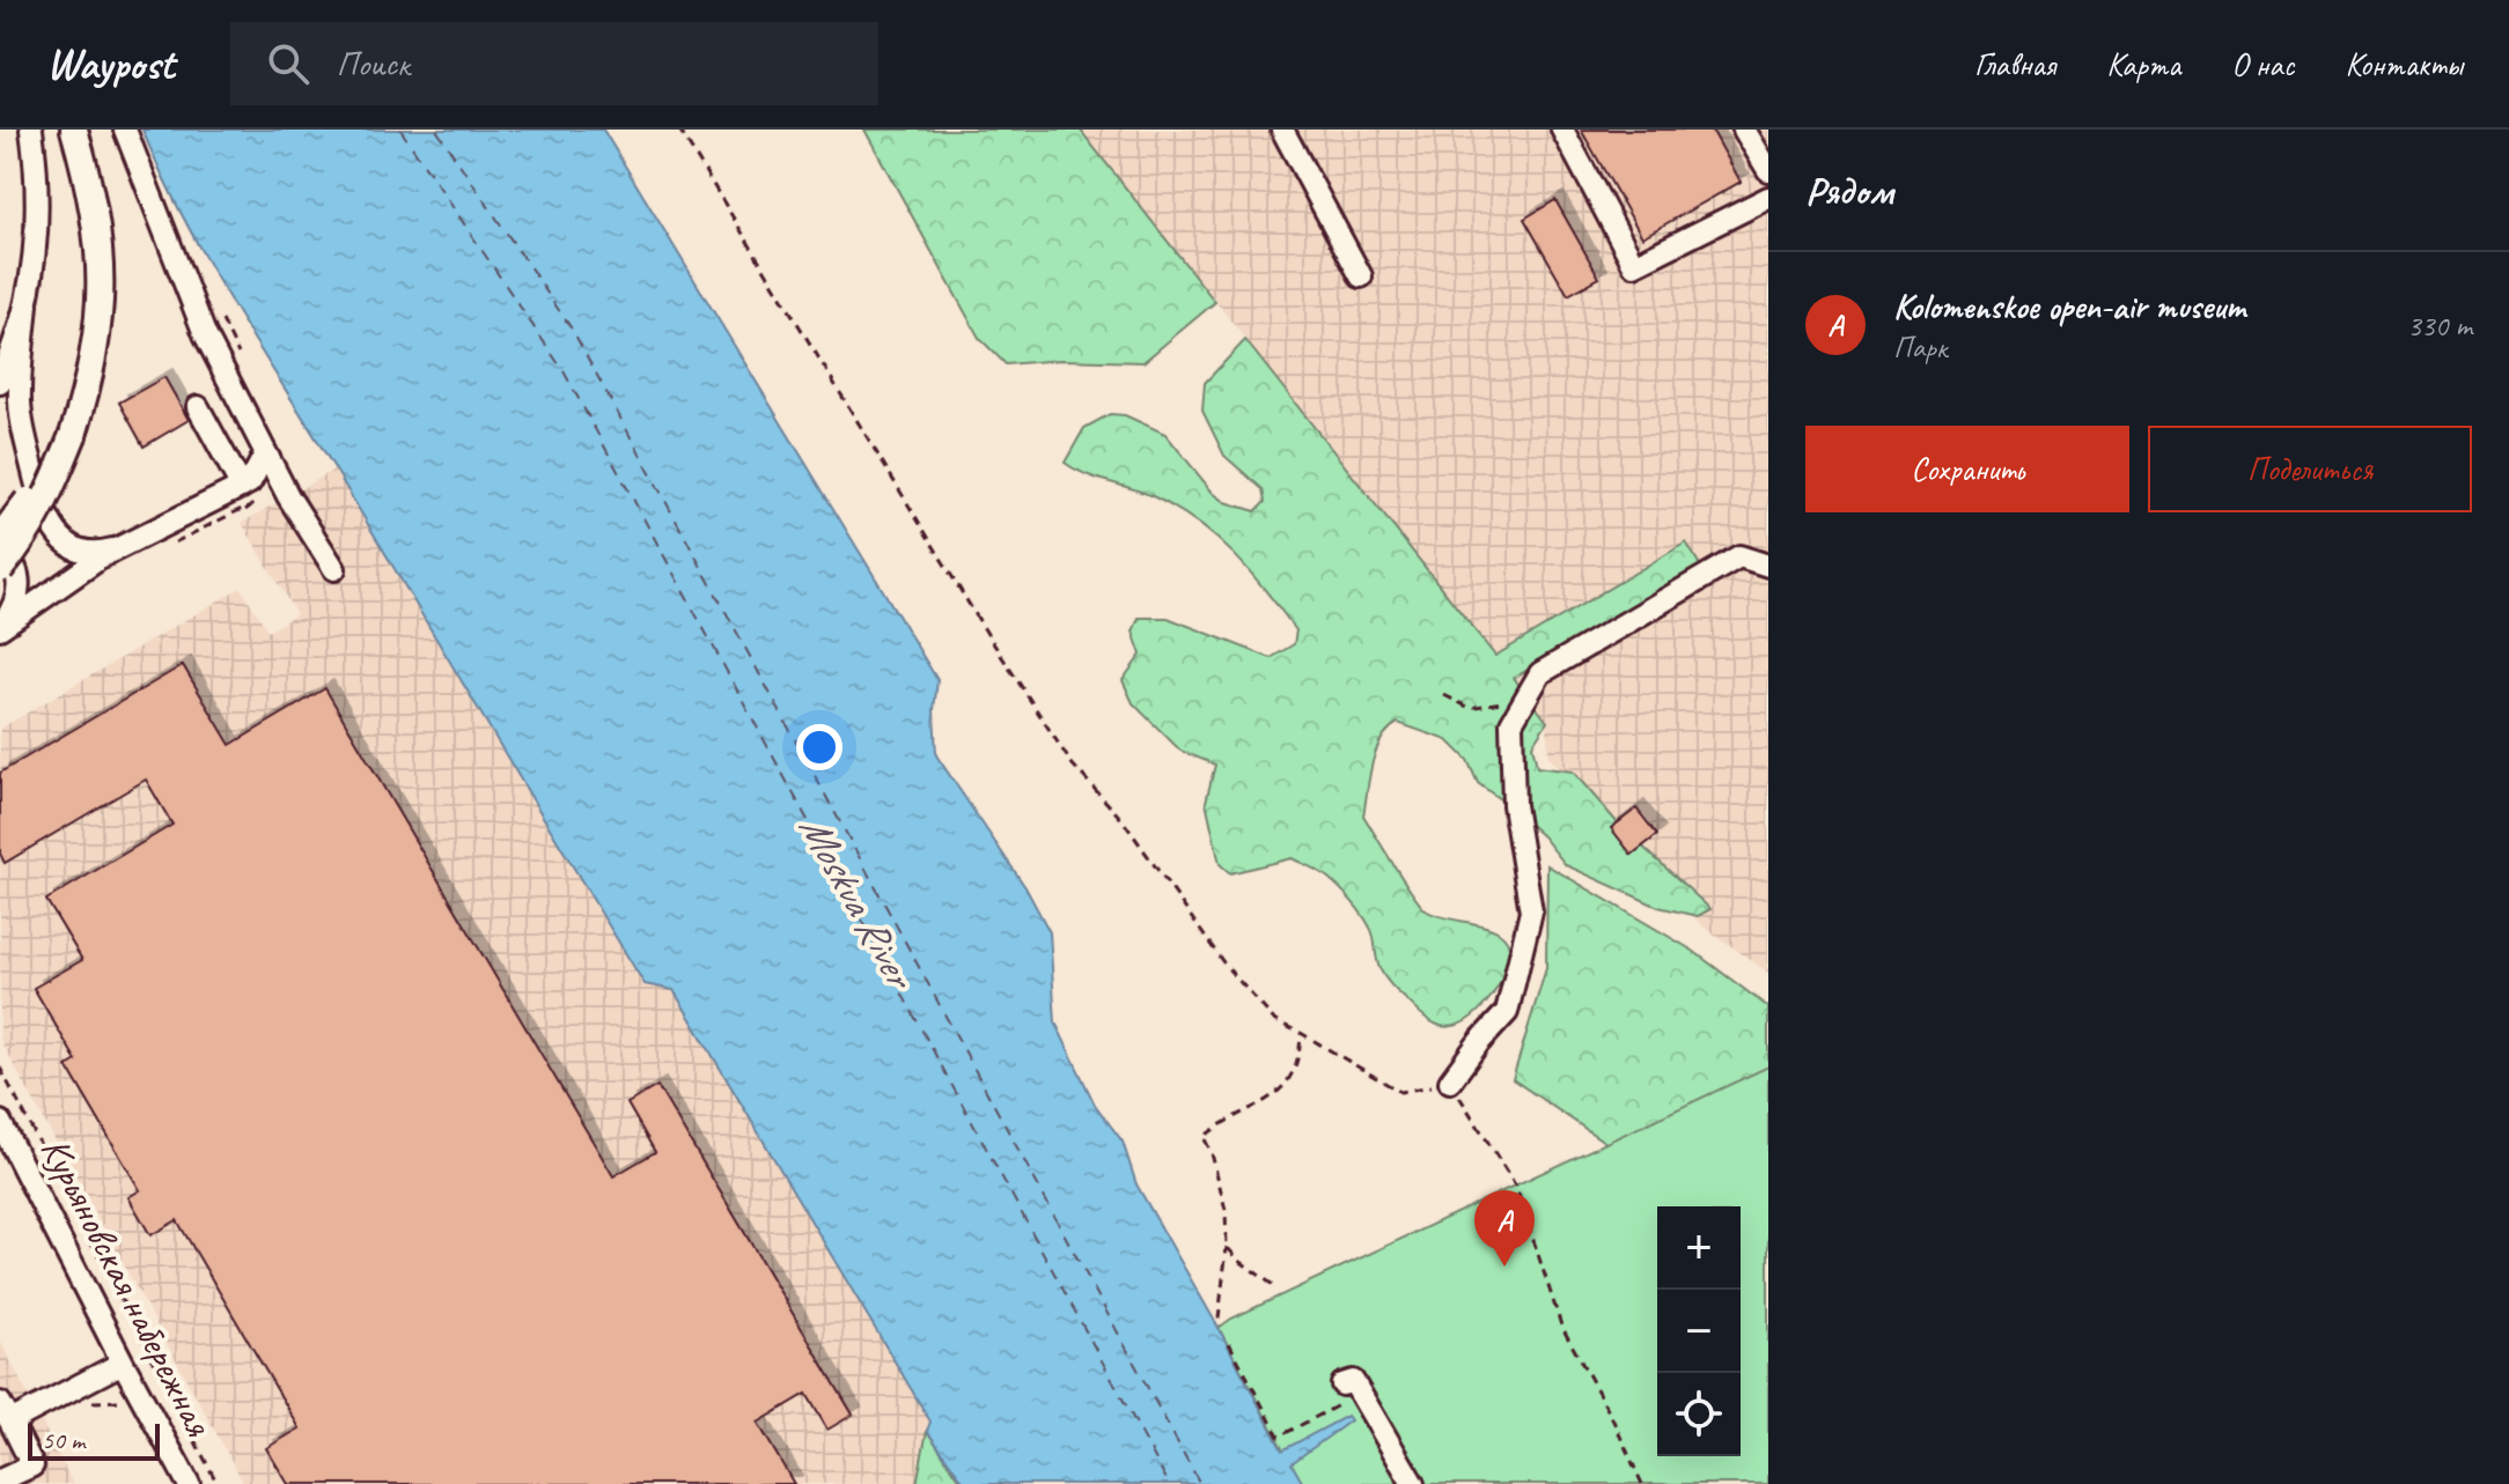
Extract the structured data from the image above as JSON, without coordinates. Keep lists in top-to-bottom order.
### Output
{
  "streets": {
    "street": ["Курьяновская набережная"]
  },
  "water": ["Moskva River"],
  "scale_bar": "50 m",
  "page": {
    "header": "Waypost",
    "search": "Поиск",
    "nav": [
      "Главная",
      "Карта",
      "О нас",
      "Контакты"
    ],
    "heading": "Рядом",
    "list": [
      {
        "mark": "A",
        "name": "Kolomenskoe open-air museum",
        "note": "Парк",
        "value": "330 m"
      }
    ],
    "buttons": ["Сохранить", "Поделиться"],
    "pins": "A",
    "map_buttons": ["+", "−"],
    "scale": "50 m"
  }
}
